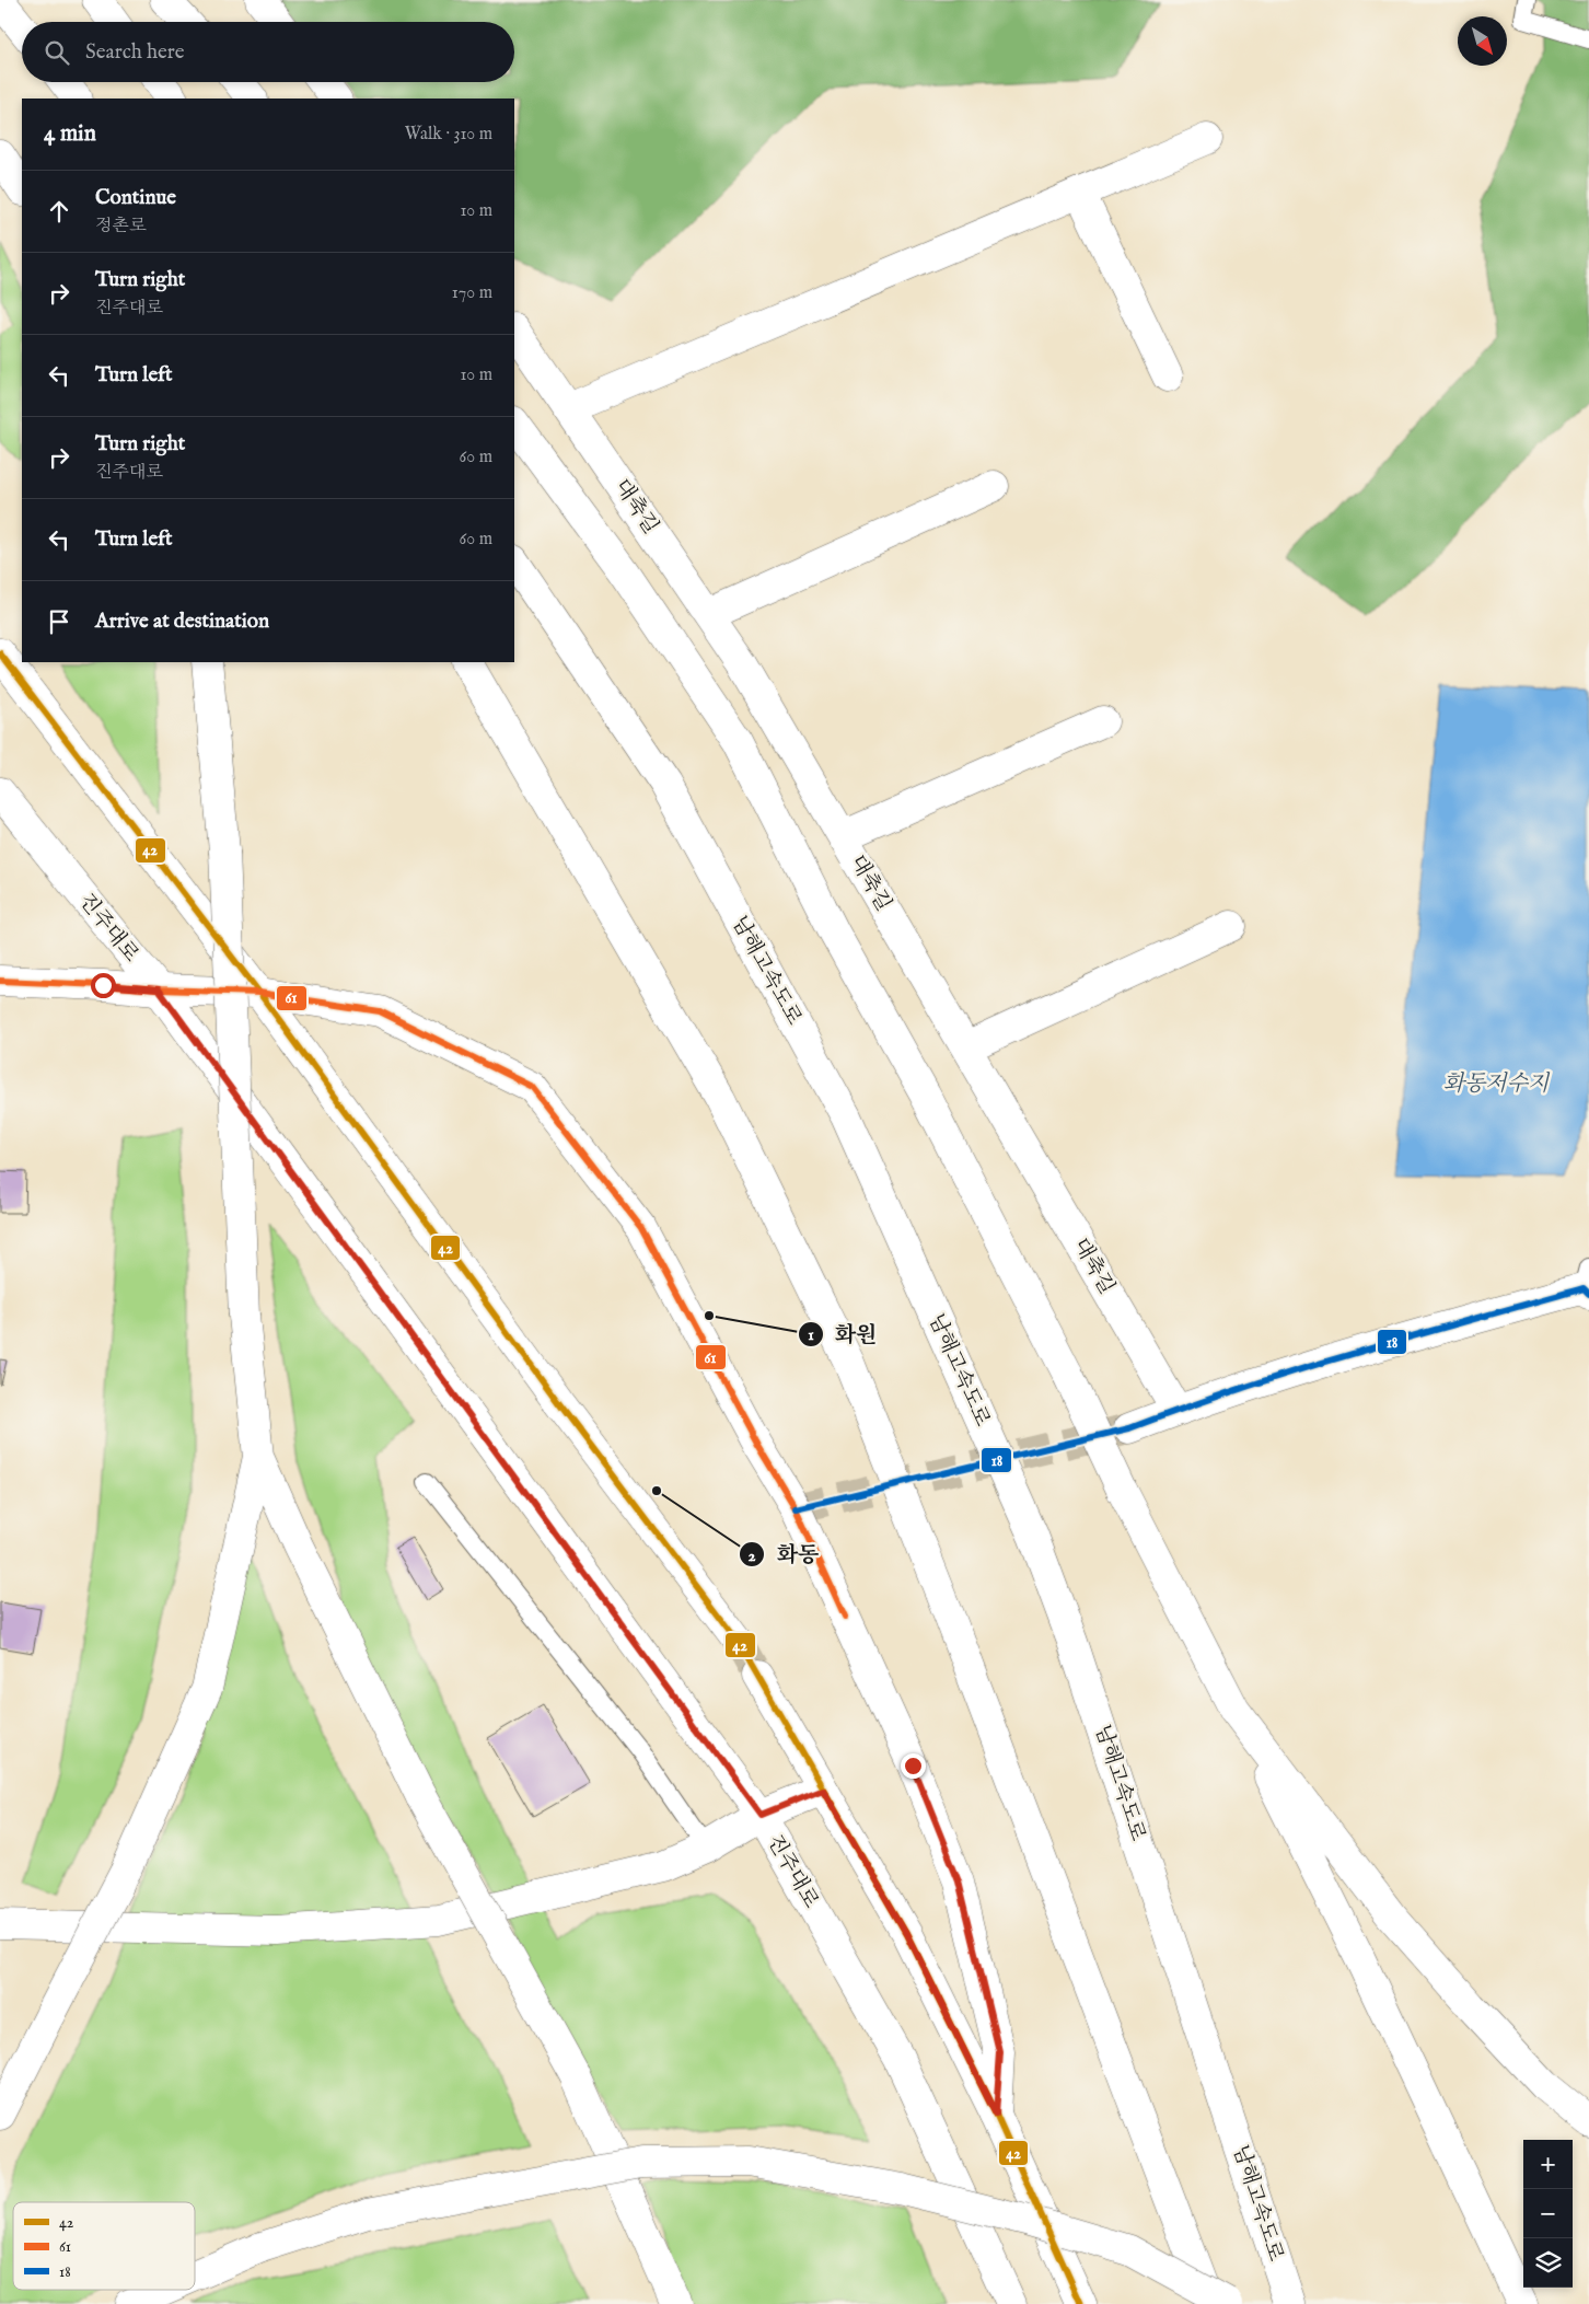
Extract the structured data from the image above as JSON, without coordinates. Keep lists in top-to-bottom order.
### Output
{
  "streets": {
    "main road": ["대축길", "진주대로", "남해고속도로"]
  },
  "water": ["화동저수지"],
  "places": ["화원", "화동"],
  "lines": ["transit line 42", "transit line 61", "transit line 18"],
  "legend": ["42", "61", "18"],
  "north": "bottom right",
  "page": {
    "search": "Search here",
    "heading": ["4 min", "Walk · 310 m"],
    "list": [
      ["Continue", "정촌로", "10 m"],
      ["Turn right", "진주대로", "170 m"],
      ["Turn left", "10 m"],
      ["Turn right", "진주대로", "60 m"],
      ["Turn left", "60 m"],
      "Arrive at destination"
    ],
    "map_buttons": ["+", "−"]
  }
}
